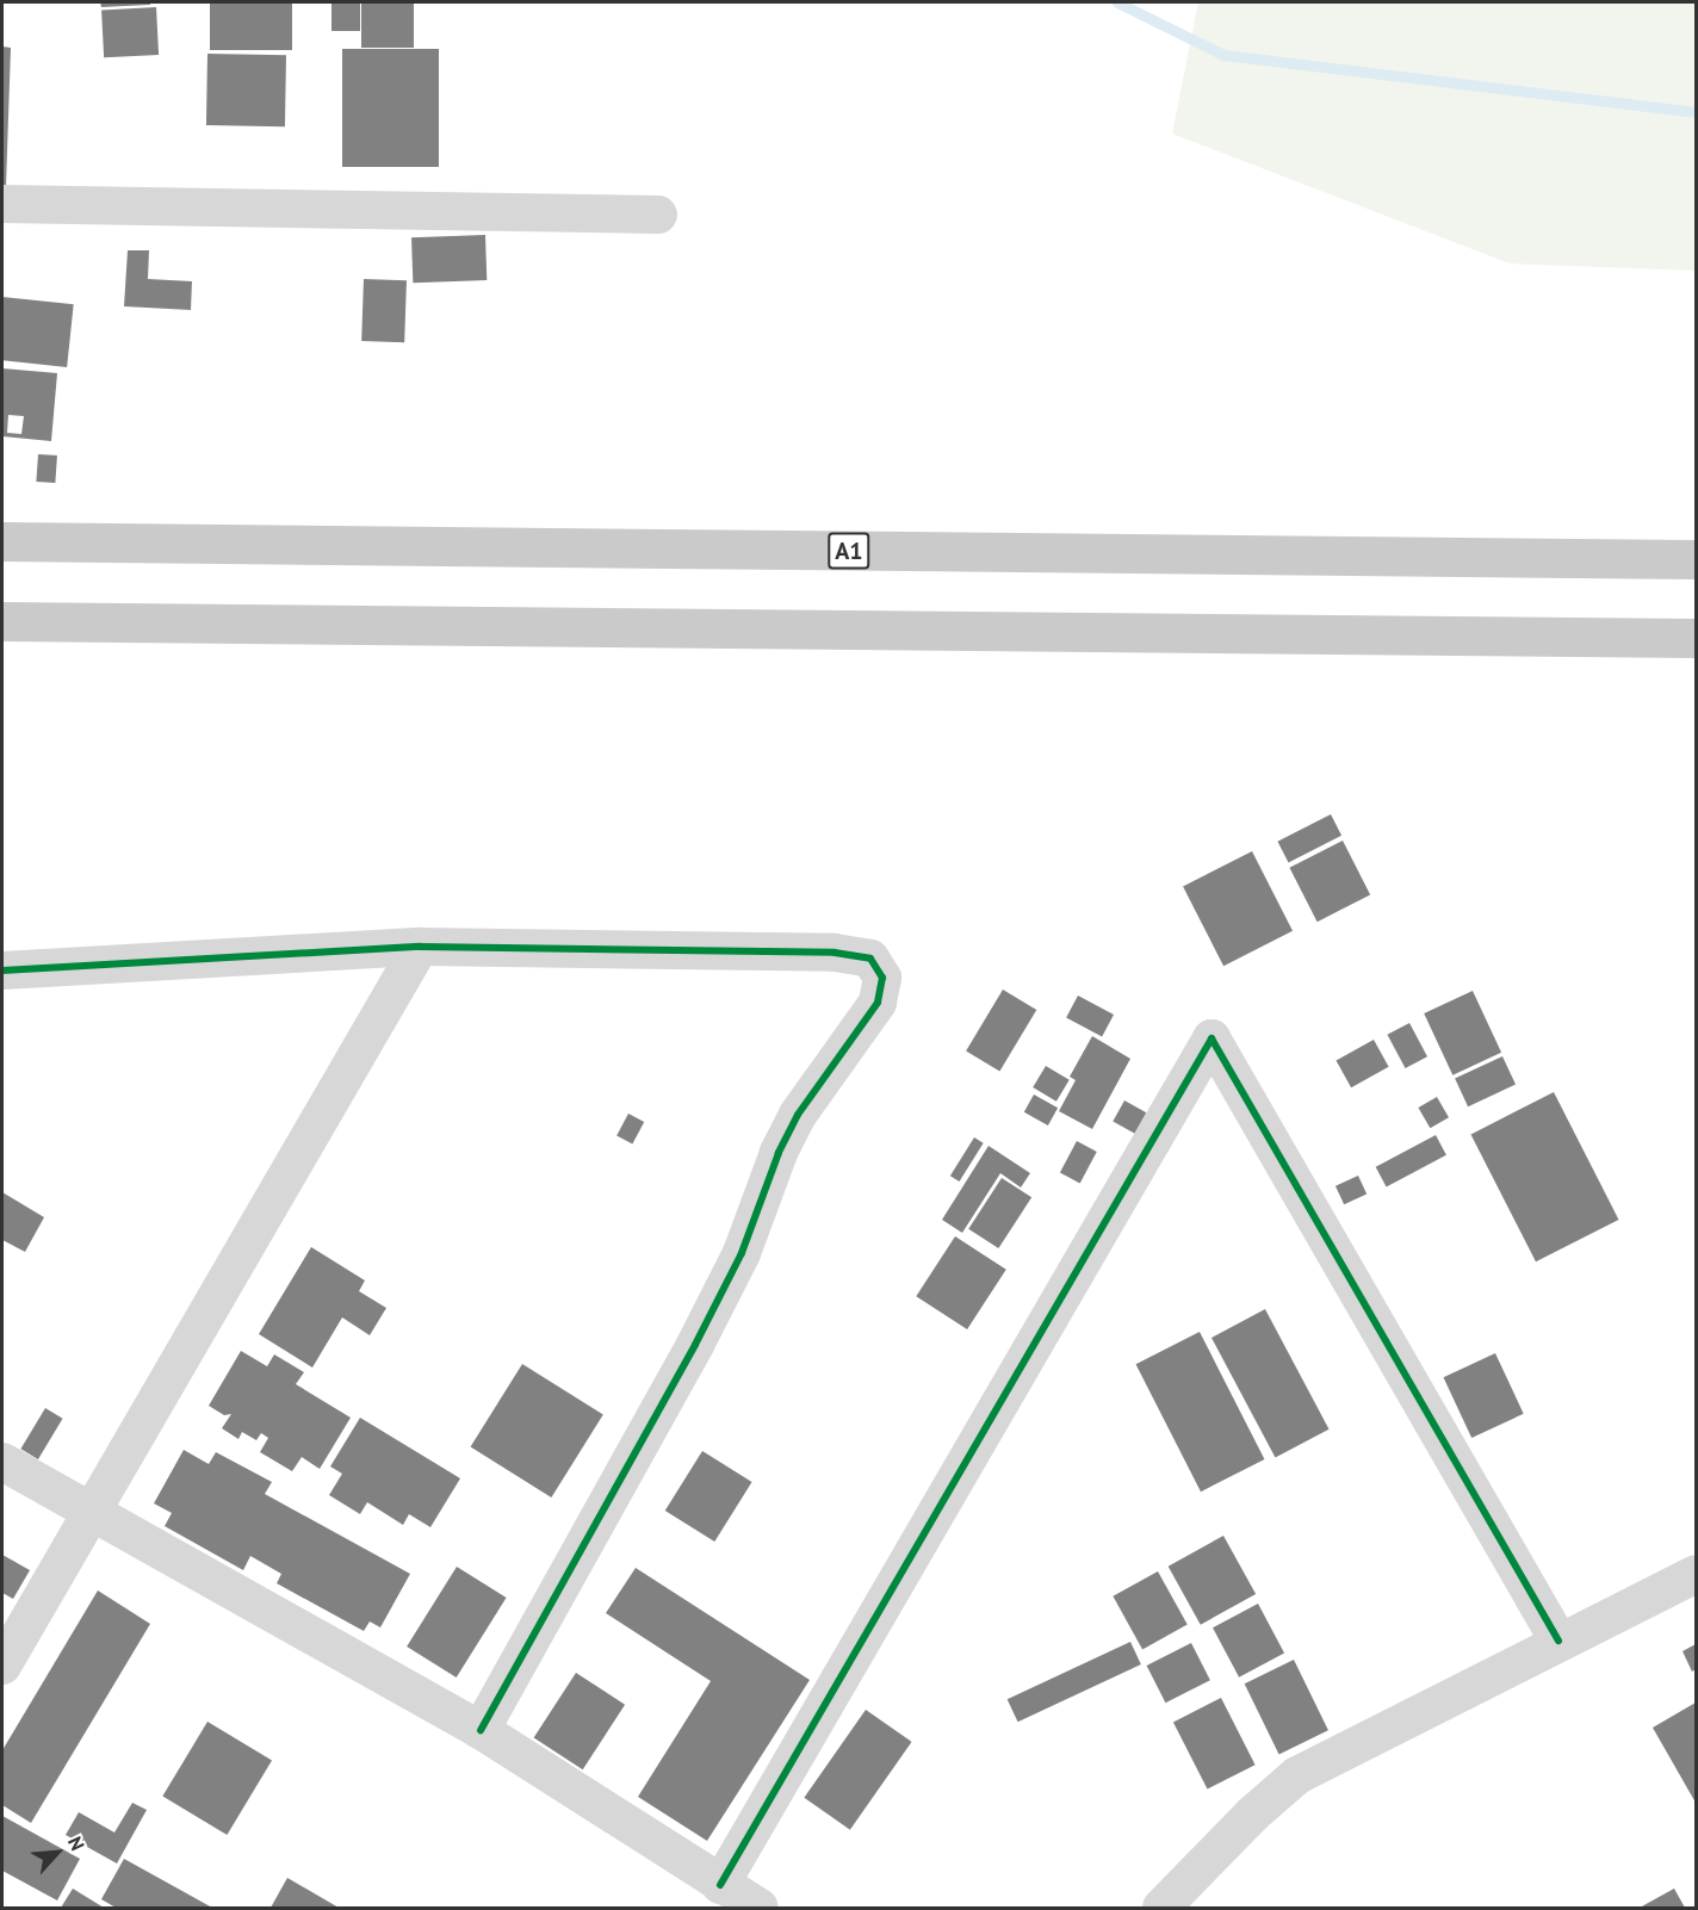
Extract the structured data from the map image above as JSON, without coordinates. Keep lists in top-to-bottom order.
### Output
{
  "streets": {
    "main road": ["A1"]
  },
  "north": "top right"
}
